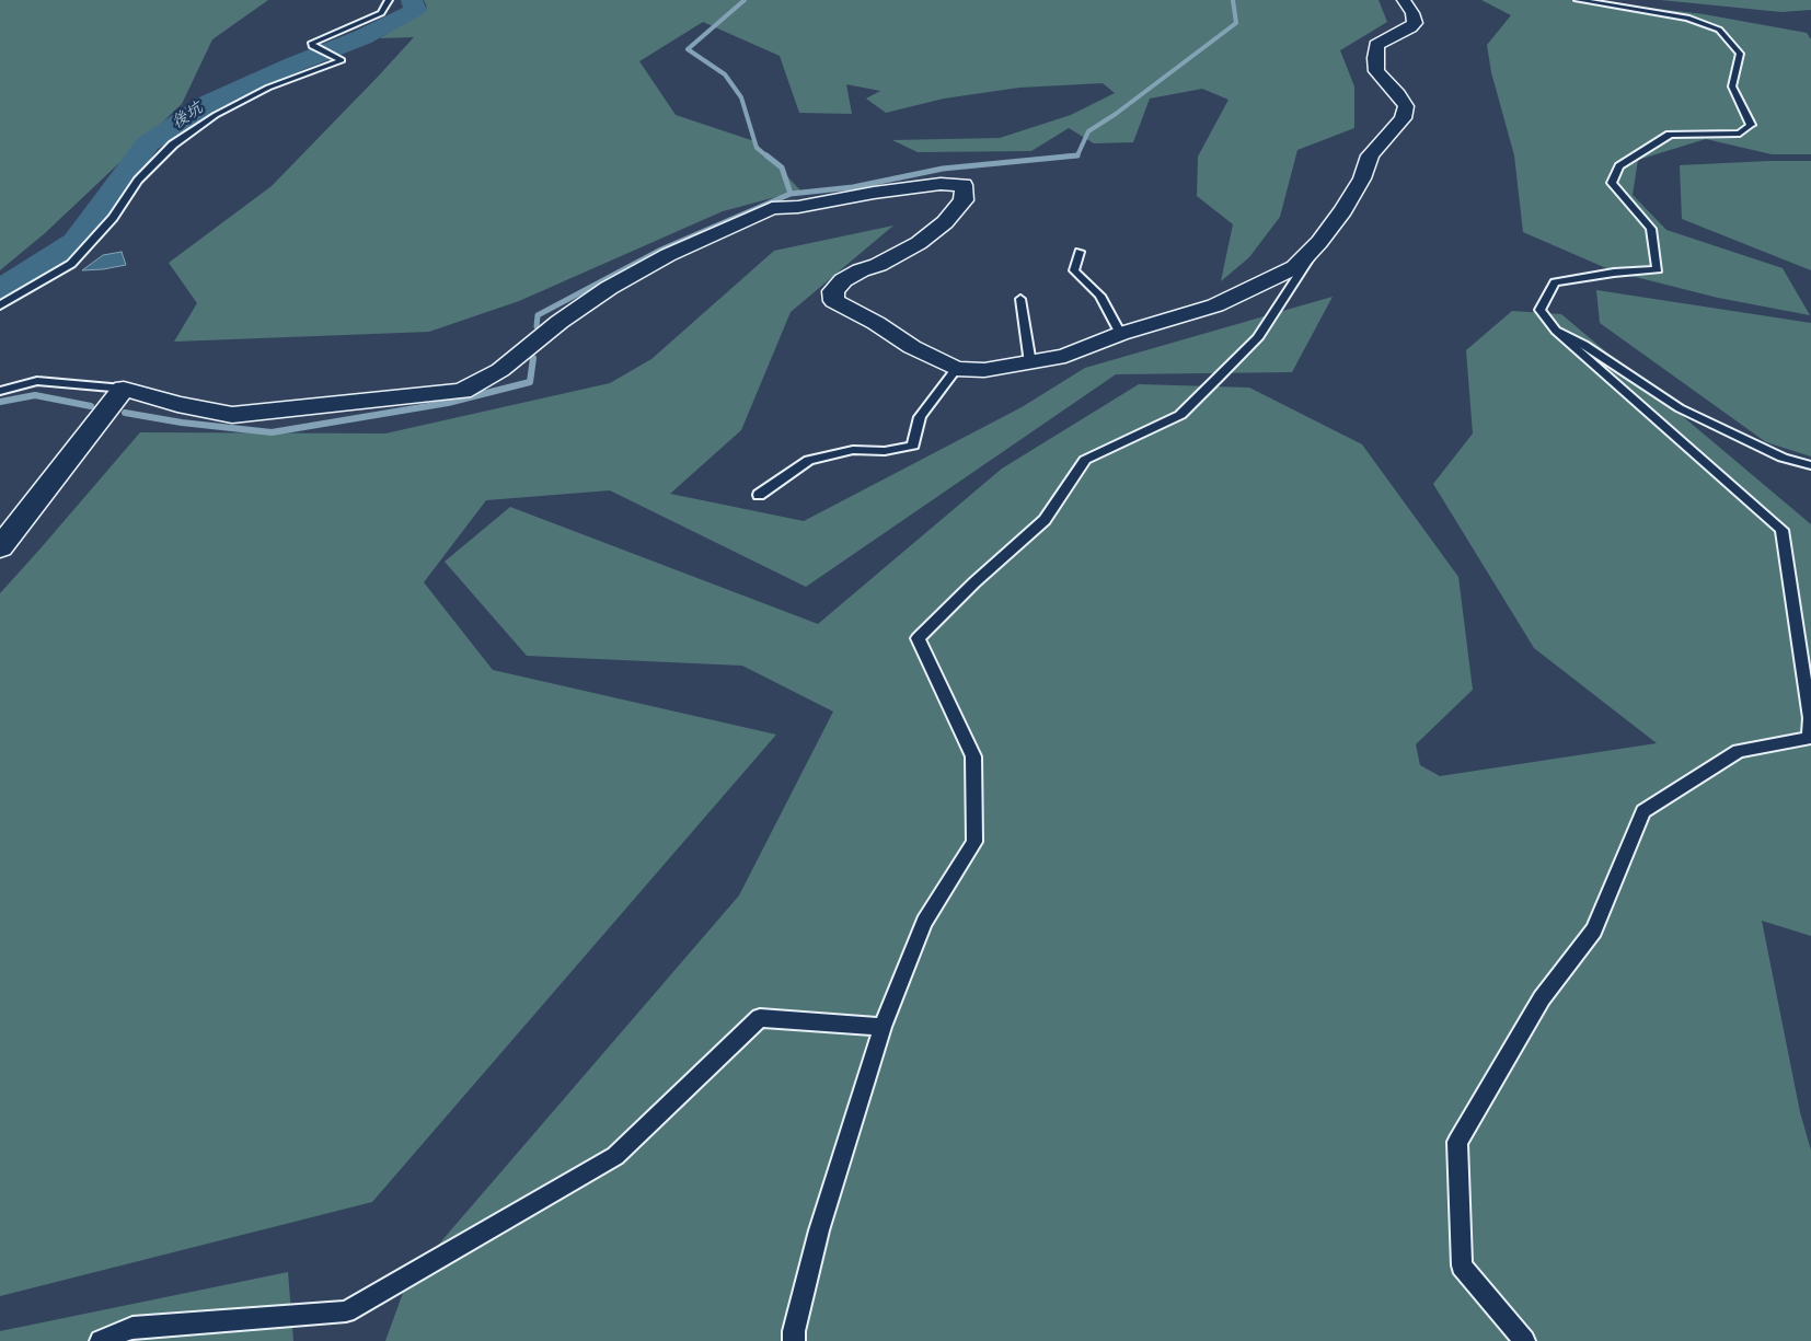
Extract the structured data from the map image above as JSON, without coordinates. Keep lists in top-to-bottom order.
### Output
{
  "water": ["後坑"]
}
